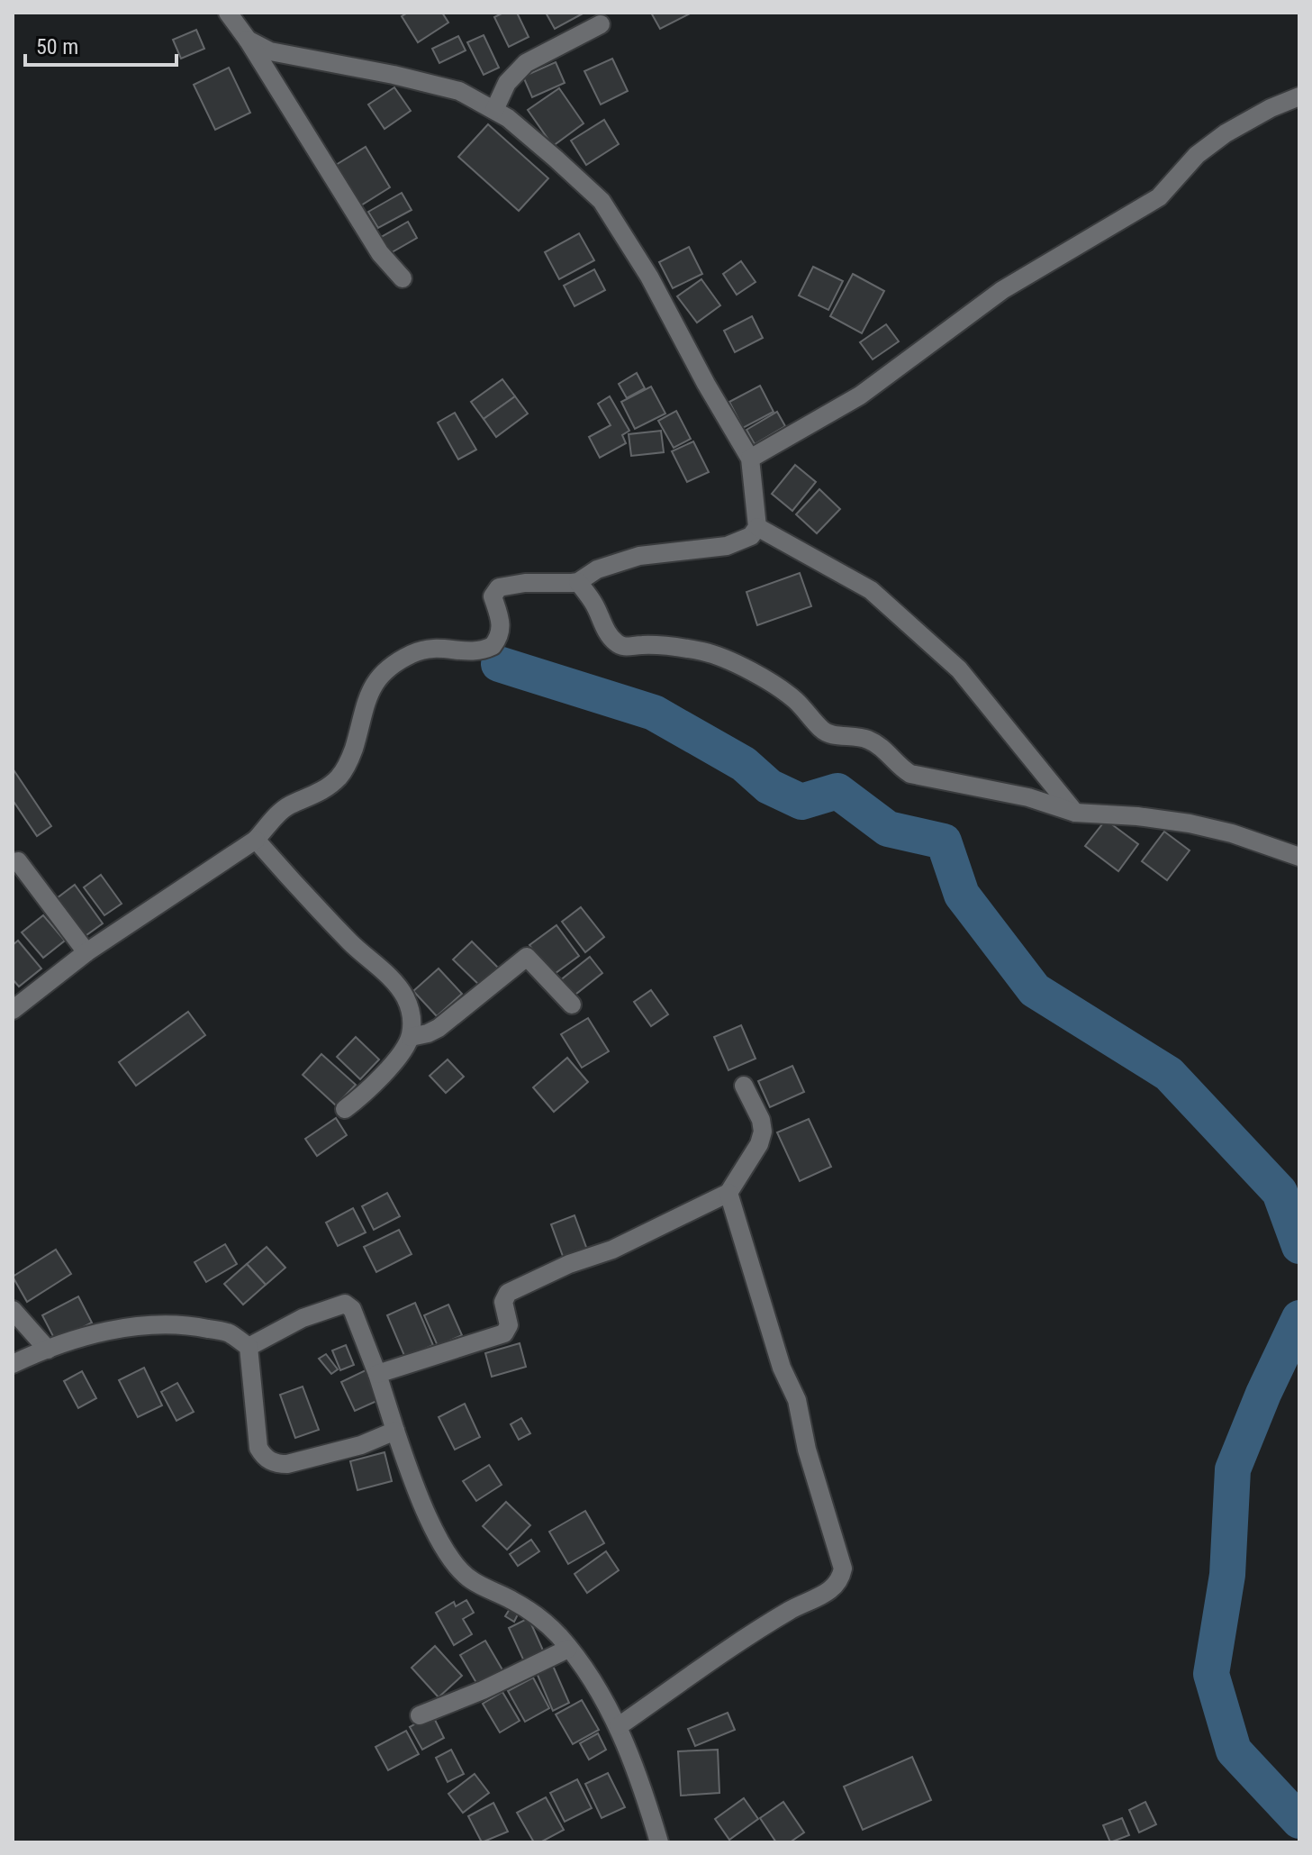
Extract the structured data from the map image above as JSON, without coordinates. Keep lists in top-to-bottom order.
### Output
{
  "scale_bar": "50 m"
}
